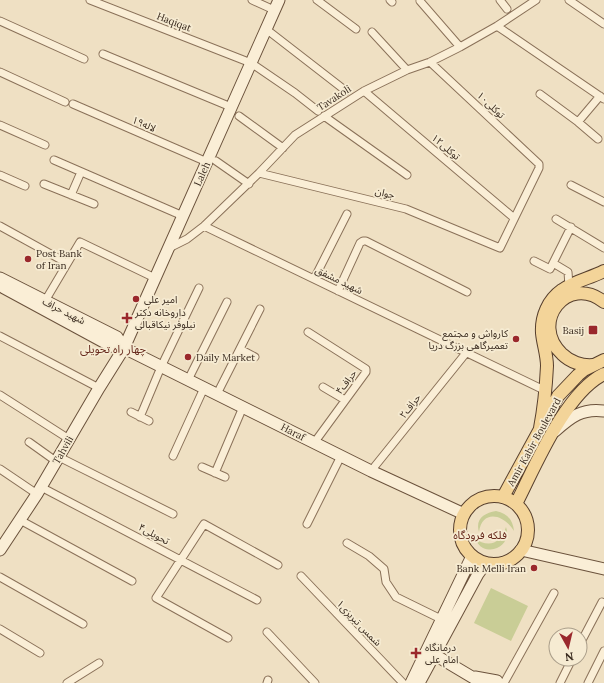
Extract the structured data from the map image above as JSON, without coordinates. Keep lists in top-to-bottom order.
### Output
{
  "streets": {
    "main road": [
      "Laleh",
      "شهید حراف",
      "Haraf",
      "Amir Kabir Boulevard",
      "Tahvili"
    ],
    "street": [
      "Haqiqat",
      "Tavakoli",
      "۱۰توکلی",
      "لاله۱۹",
      "توکلی۱۲",
      "جوان",
      "شهید مشفق",
      "حراف۴",
      "حراف۲",
      "تحویلی۴",
      "شمس تبریزی۱"
    ]
  },
  "crossings": [
    ["Haqiqat", "Tavakoli"],
    ["Haqiqat", "Laleh"],
    ["Tavakoli", "۱۰توکلی"],
    ["Tavakoli", "لاله۱۹"],
    ["Tavakoli", "توکلی۱۲"],
    ["Tavakoli", "Laleh"],
    ["Tavakoli", "جوان"],
    ["Tavakoli", "شهید مشفق"],
    ["۱۰توکلی", "توکلی۱۲"],
    ["۱۰توکلی", "جوان"],
    ["لاله۱۹", "Laleh"],
    ["توکلی۱۲", "جوان"],
    ["Laleh", "Haraf"],
    ["Laleh", "Tahvili"],
    ["شهید مشفق", "حراف۲"],
    ["شهید حراف", "Haraf"],
    ["حراف۴", "Haraf"],
    ["حراف۲", "Haraf"],
    ["Haraf", "Amir Kabir Boulevard"],
    ["Haraf", "Tahvili"],
    ["Tahvili", "تحویلی۴"]
  ],
  "districts": ["چهار راه تحویلی", "فلکه فرودگاه"],
  "places": {
    "other": [
      "Post Bank of Iran",
      "امیر علی",
      "کارواش و مجتمع تعمیرگاهی بزرگ دریا",
      "Daily Market",
      "Bank Melli Iran"
    ],
    "health": ["داروخانه دکتر نیلوفر نیکاقبالی", "درمانگاه امام علی"],
    "transit": ["Basij"]
  },
  "north": "bottom"
}
